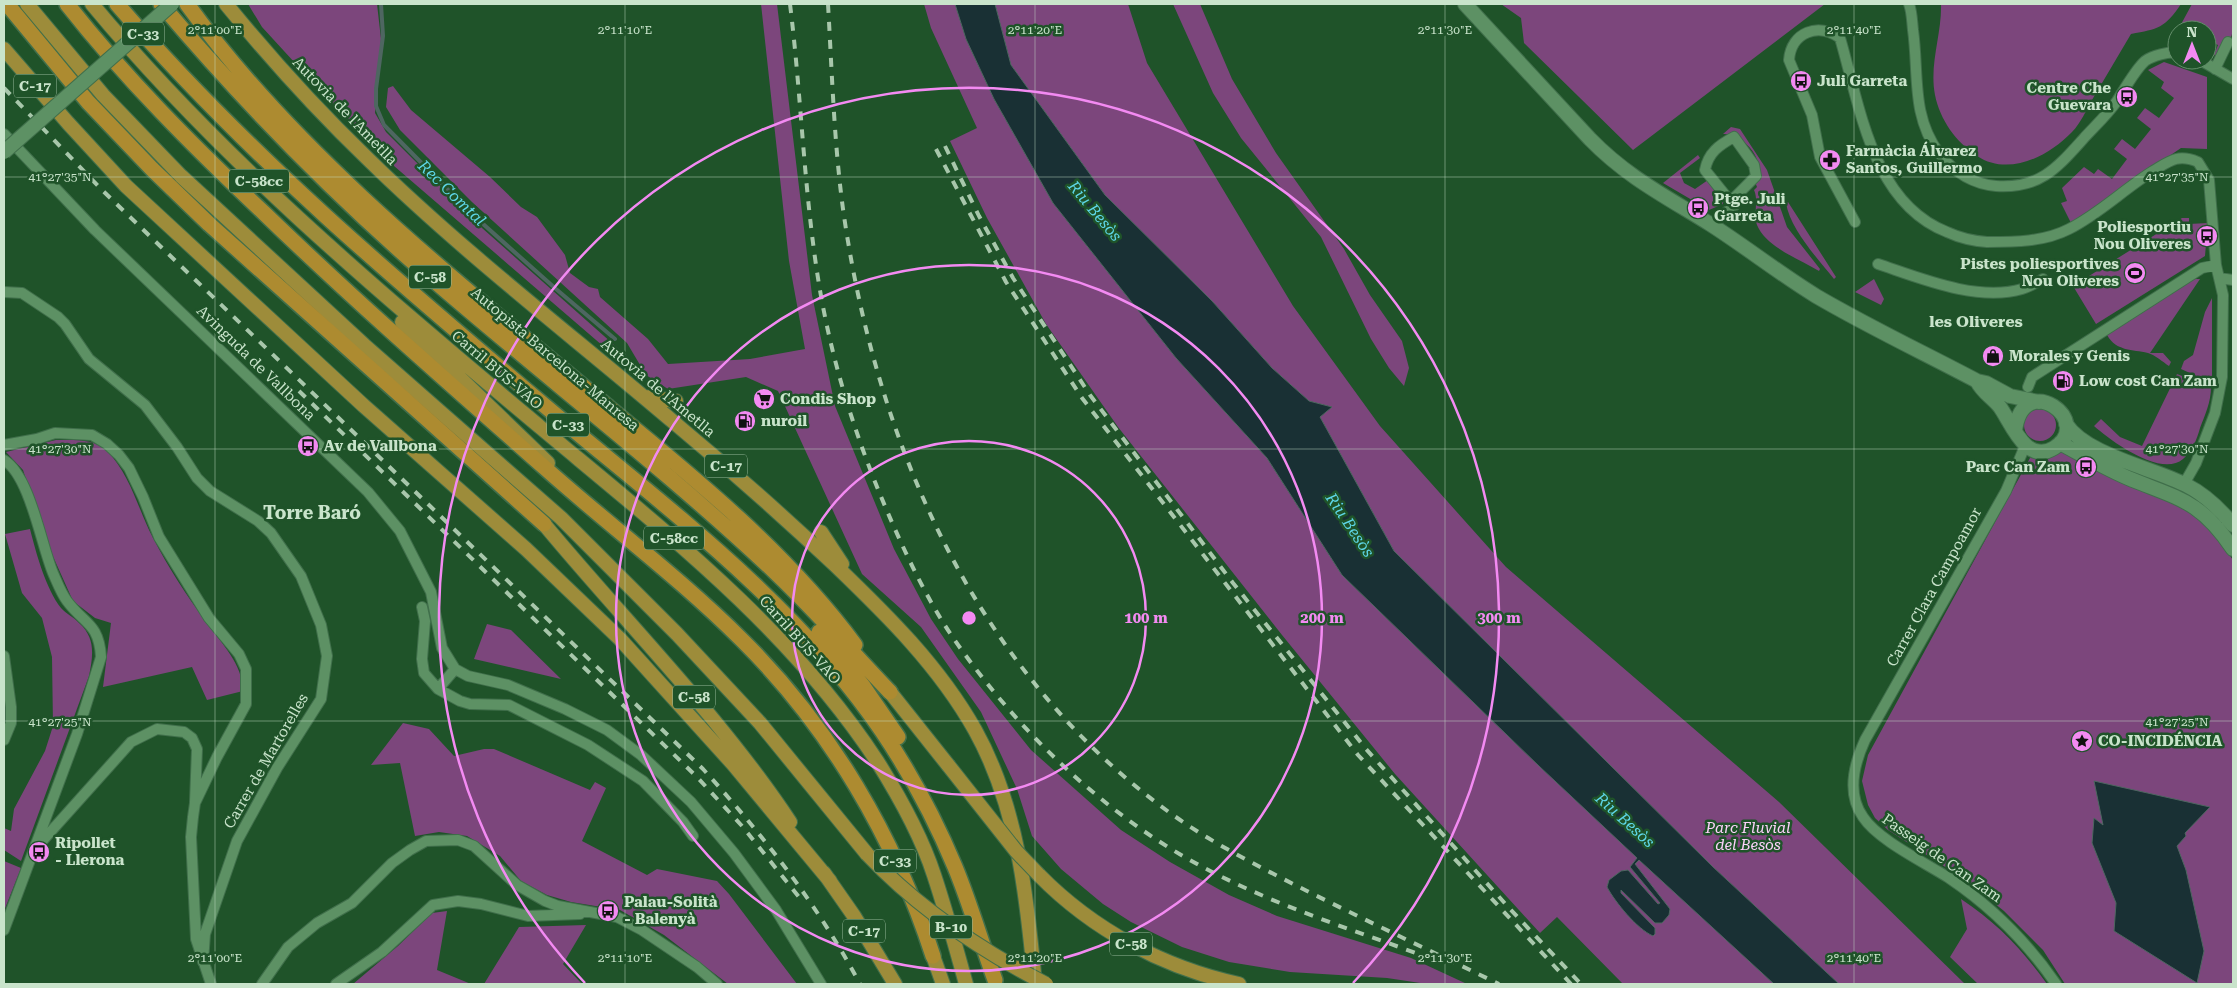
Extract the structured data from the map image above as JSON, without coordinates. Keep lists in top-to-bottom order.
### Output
{
  "streets": {
    "highway": [
      "C-33",
      "C-17",
      "Autovia de l'Ametlla",
      "C-58cc",
      "C-58",
      "Autopista Barcelona-Manresa",
      "Carril BUS-VAO",
      "B-10"
    ],
    "street": [
      "Avinguda de Vallbona",
      "Carrer Clara Campoamor",
      "Carrer de Martorelles",
      "Passeig de Can Zam"
    ]
  },
  "crossings": [
    ["C-33", "C-58"],
    ["C-33", "Autopista Barcelona-Manresa"],
    ["C-17", "C-58"],
    ["C-58", "Autopista Barcelona-Manresa"],
    ["Carrer Clara Campoamor", "Passeig de Can Zam"]
  ],
  "districts": ["les Oliveres", "Torre Baró"],
  "water": ["Rec Comtal", "Riu Besòs"],
  "parks": ["Parc Fluvial del Besòs"],
  "places": {
    "bus stop": [
      "Juli Garreta",
      "Centre Che Guevara",
      "Ptge. Juli Garreta",
      "Poliesportiu Nou Oliveres",
      "Av de Vallbona",
      "Parc Can Zam",
      "Ripollet - Llerona",
      "Palau-Solità - Balenyà"
    ],
    "pharmacy": ["Farmàcia Álvarez Santos, Guillermo"],
    "sports": ["Pistes poliesportives Nou Oliveres"],
    "shop": ["Morales y Genis"],
    "fuel station": ["Low cost Can Zam", "nuroil"],
    "supermarket": ["Condis Shop"],
    "place": ["CO-INCIDÉNCIA"]
  },
  "north": "top",
  "coordinates": [
    "2°11'00\"E",
    "2°11'10\"E",
    "2°11'20\"E",
    "2°11'30\"E",
    "2°11'40\"E",
    "41°27'35\"N",
    "41°27'30\"N",
    "41°27'25\"N"
  ],
  "rings": ["100 m", "200 m", "300 m"]
}
